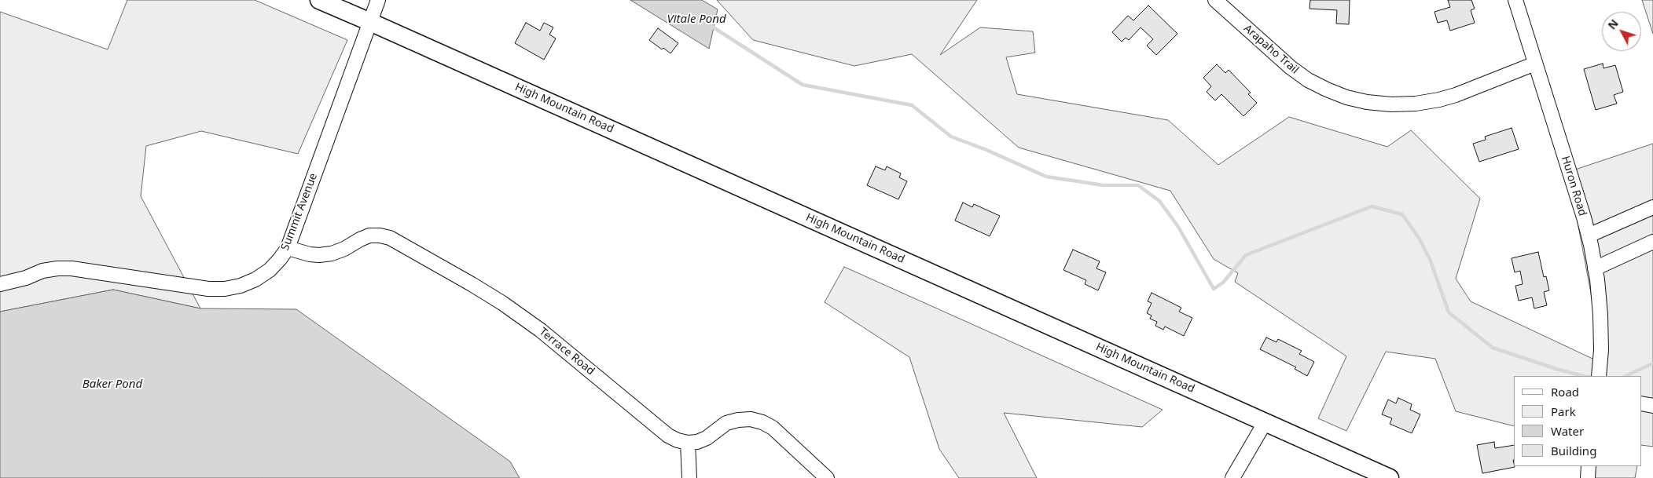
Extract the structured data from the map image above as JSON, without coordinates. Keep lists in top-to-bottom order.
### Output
{
  "streets": {
    "main road": ["High Mountain Road"],
    "street": [
      "Arapaho Trail",
      "Huron Road",
      "Summit Avenue",
      "Terrace Road"
    ]
  },
  "crossings": [
    ["Arapaho Trail", "Huron Road"],
    ["High Mountain Road", "Summit Avenue"],
    ["Summit Avenue", "Terrace Road"]
  ],
  "water": ["Vitale Pond", "Baker Pond"],
  "legend": [
    "Road",
    "Park",
    "Water",
    "Building"
  ],
  "north": "top left"
}
